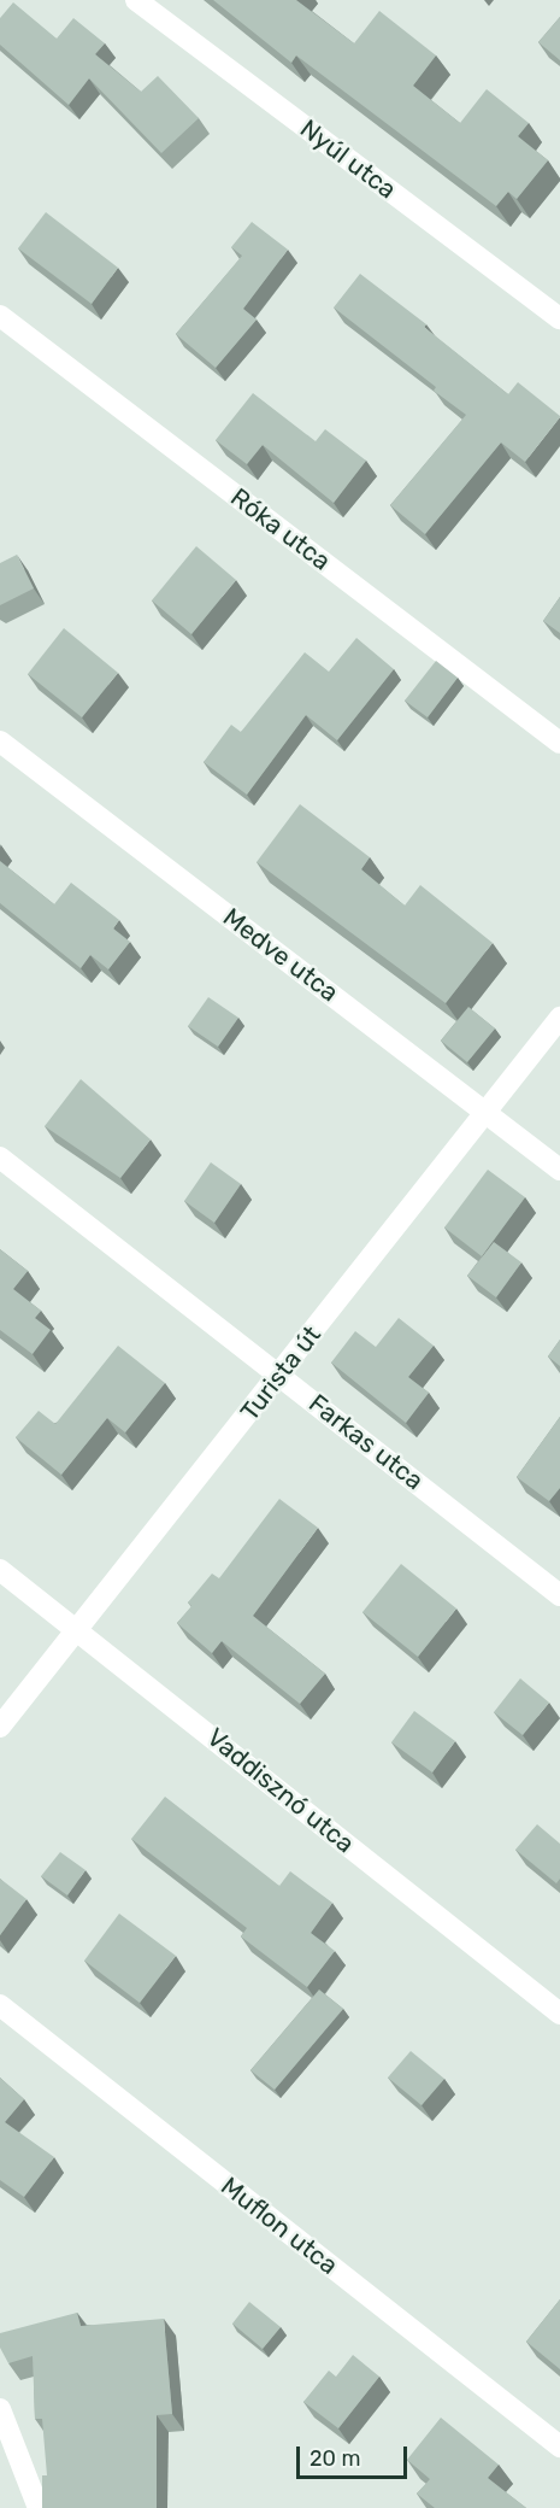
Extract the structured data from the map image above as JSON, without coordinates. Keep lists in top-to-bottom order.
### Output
{
  "streets": {
    "street": [
      "Nyúl utca",
      "Róka utca",
      "Medve utca",
      "Turista út",
      "Farkas utca",
      "Vaddisznó utca",
      "Muflon utca"
    ]
  },
  "crossings": [
    ["Medve utca", "Turista út"],
    ["Turista út", "Farkas utca"],
    ["Turista út", "Vaddisznó utca"]
  ],
  "scale_bar": "20 m"
}
